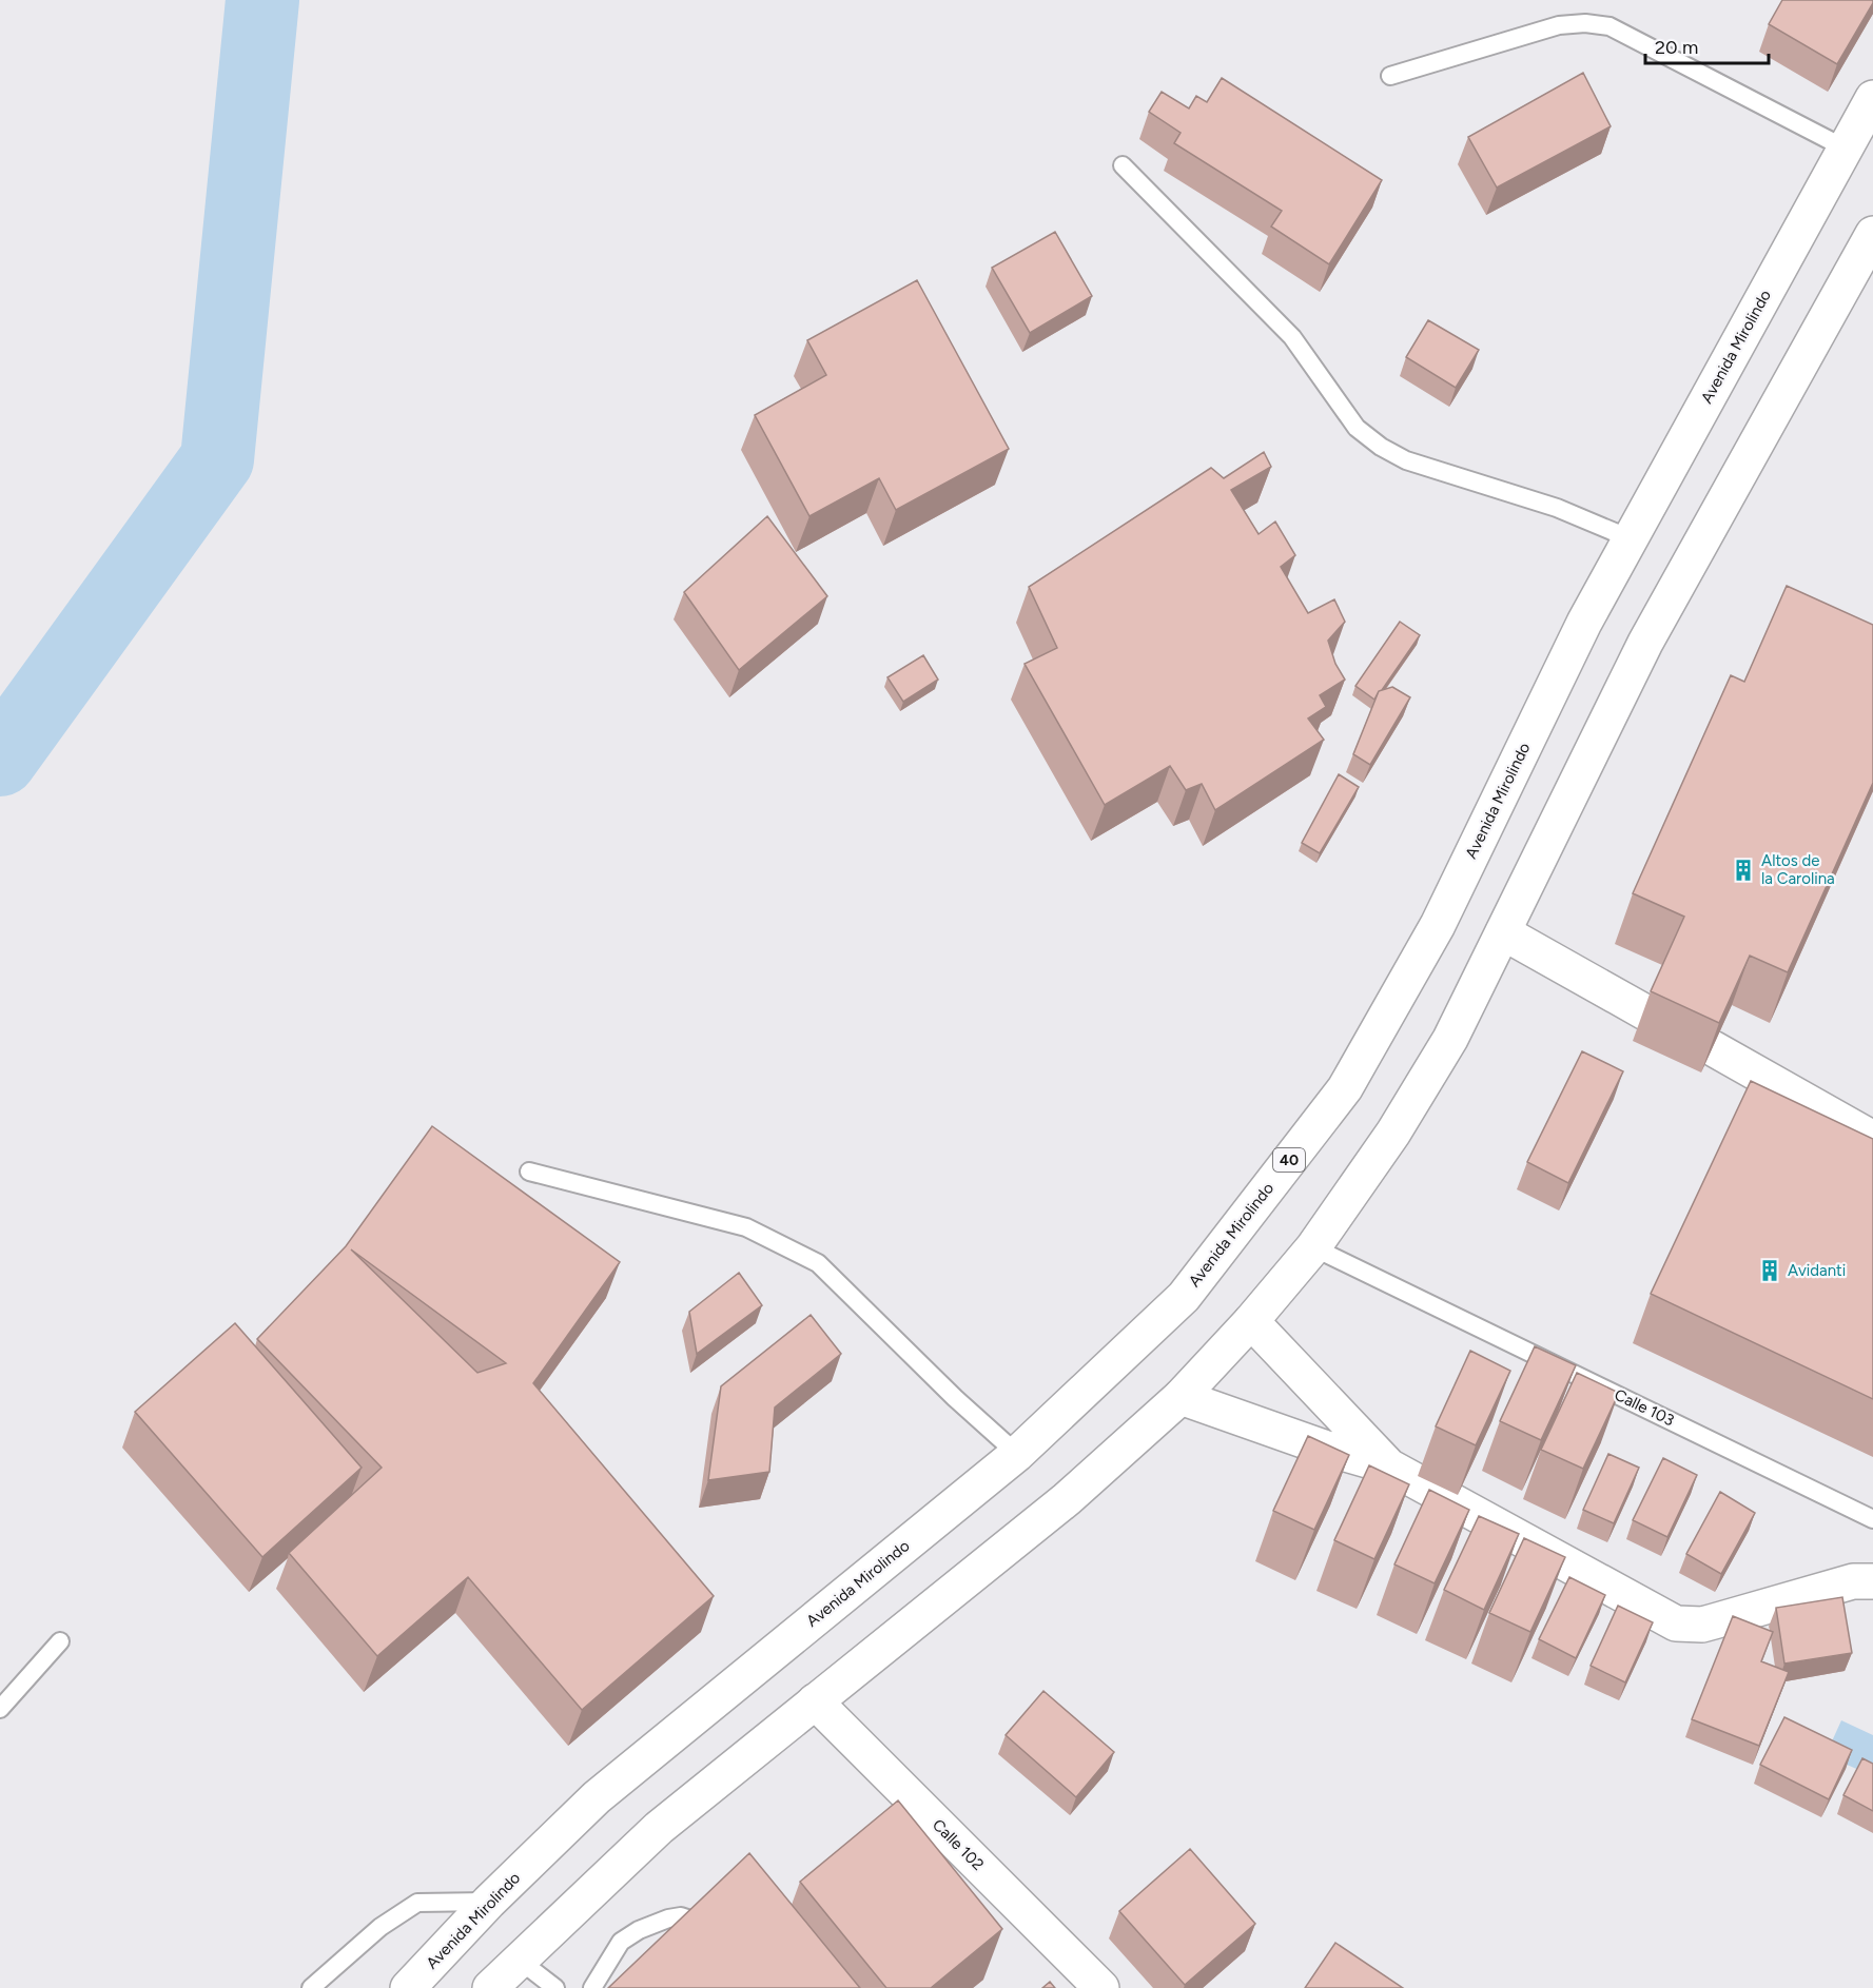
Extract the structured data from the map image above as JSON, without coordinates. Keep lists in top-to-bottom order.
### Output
{
  "streets": {
    "main road": ["Avenida Mirolindo", "40", "Calle 102"],
    "lane": ["Calle 103"]
  },
  "places": {
    "building": ["Altos de la Carolina", "Avidanti"]
  },
  "scale_bar": "20 m"
}
